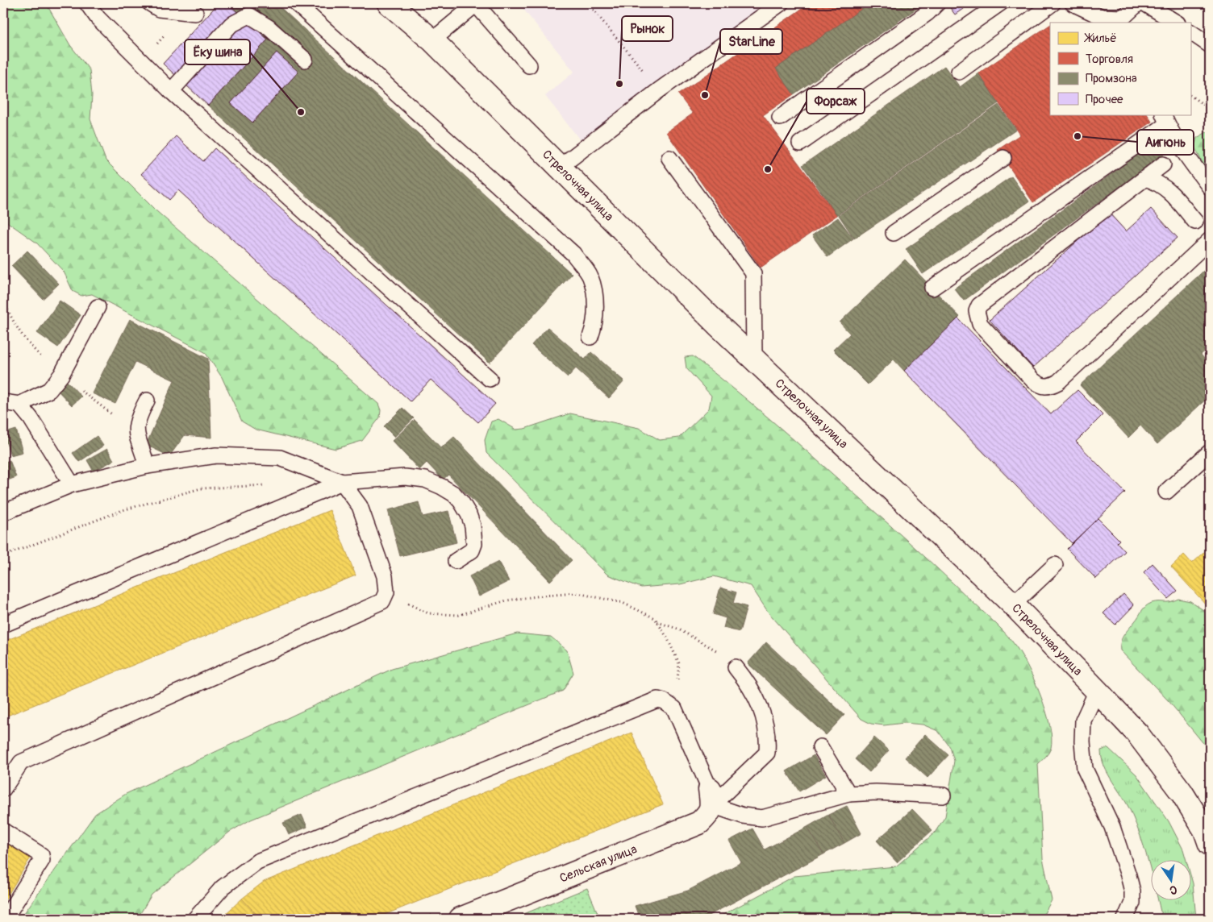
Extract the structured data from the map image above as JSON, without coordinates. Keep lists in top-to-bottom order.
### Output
{
  "streets": {
    "main road": ["Стрелочная улица", "Сельская улица"]
  },
  "places": [
    "Рынок",
    "StarLine",
    "Ёку шина",
    "Аигюнь",
    "Форсаж"
  ],
  "legend": [
    "Жильё",
    "Торговля",
    "Промзона",
    "Прочее"
  ],
  "north": "bottom"
}
